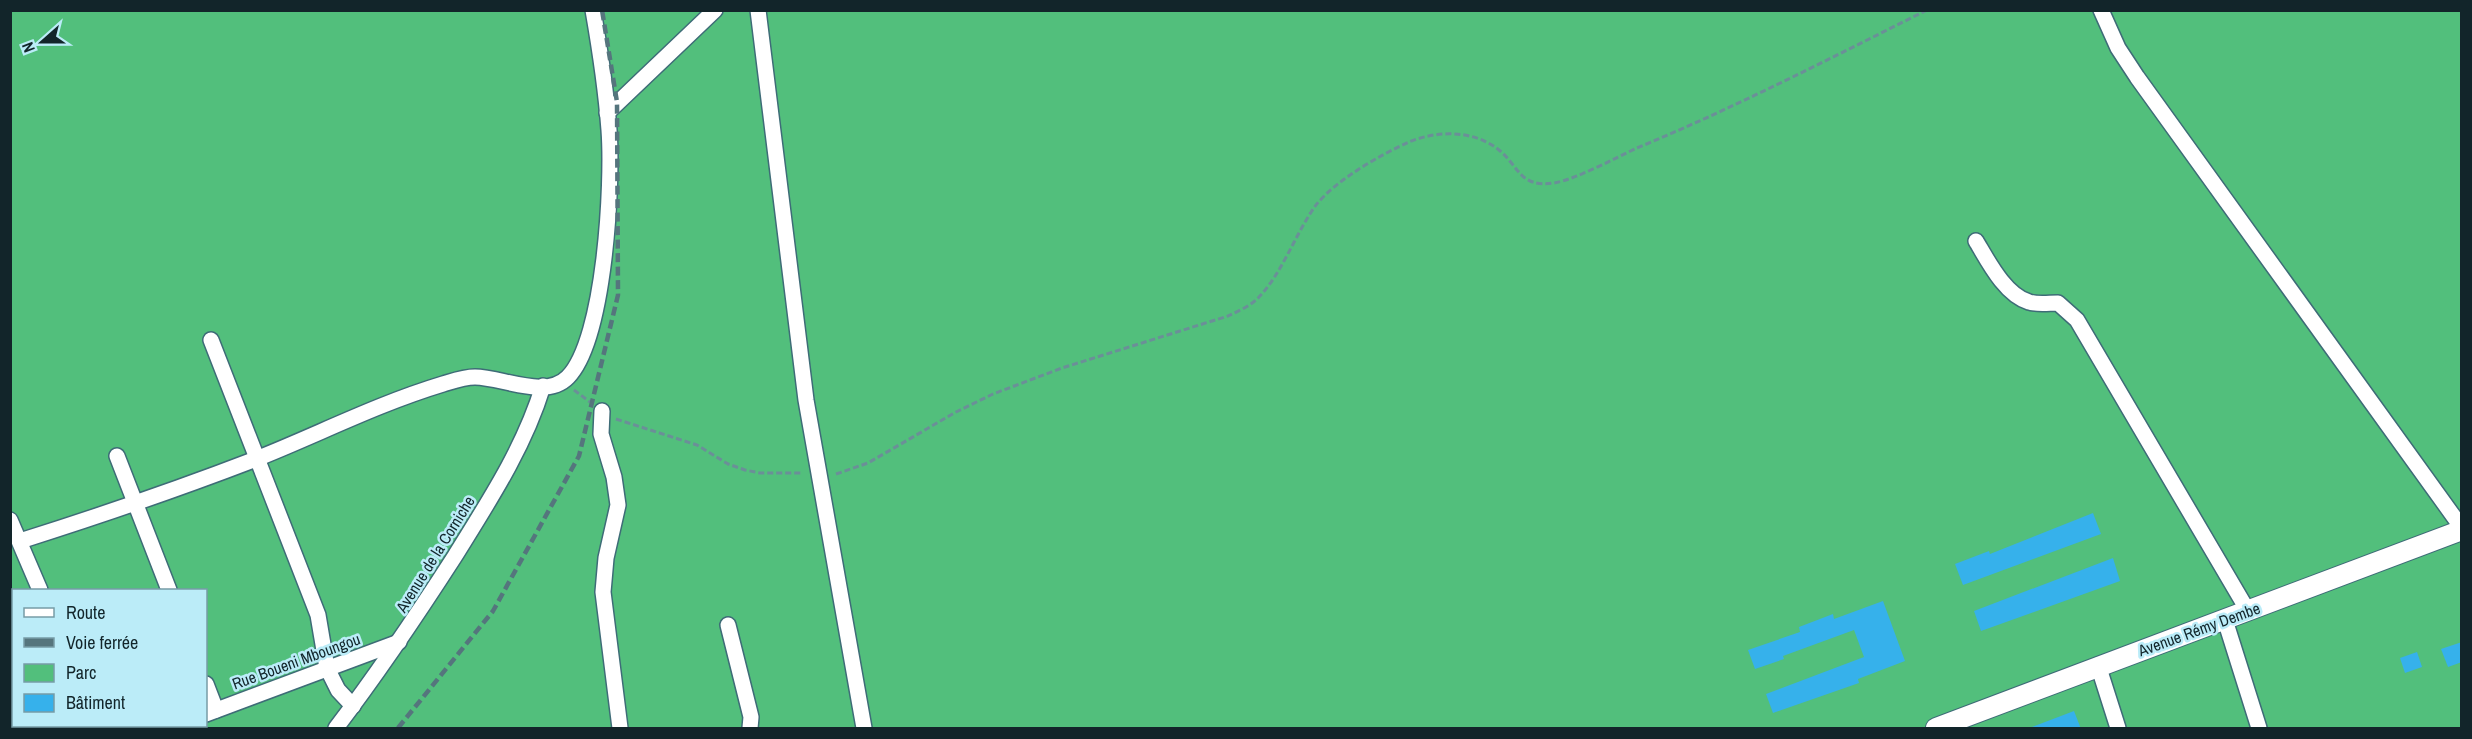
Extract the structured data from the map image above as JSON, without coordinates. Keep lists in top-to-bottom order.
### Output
{
  "streets": {
    "street": ["Avenue de la Corniche", "Avenue Rémy Dembe", "Rue Boueni Mboungou"]
  },
  "crossings": [
    ["Avenue de la Corniche", "Rue Boueni Mboungou"]
  ],
  "legend": [
    "Route",
    "Voie ferrée",
    "Parc",
    "Bâtiment"
  ],
  "north": "left"
}
